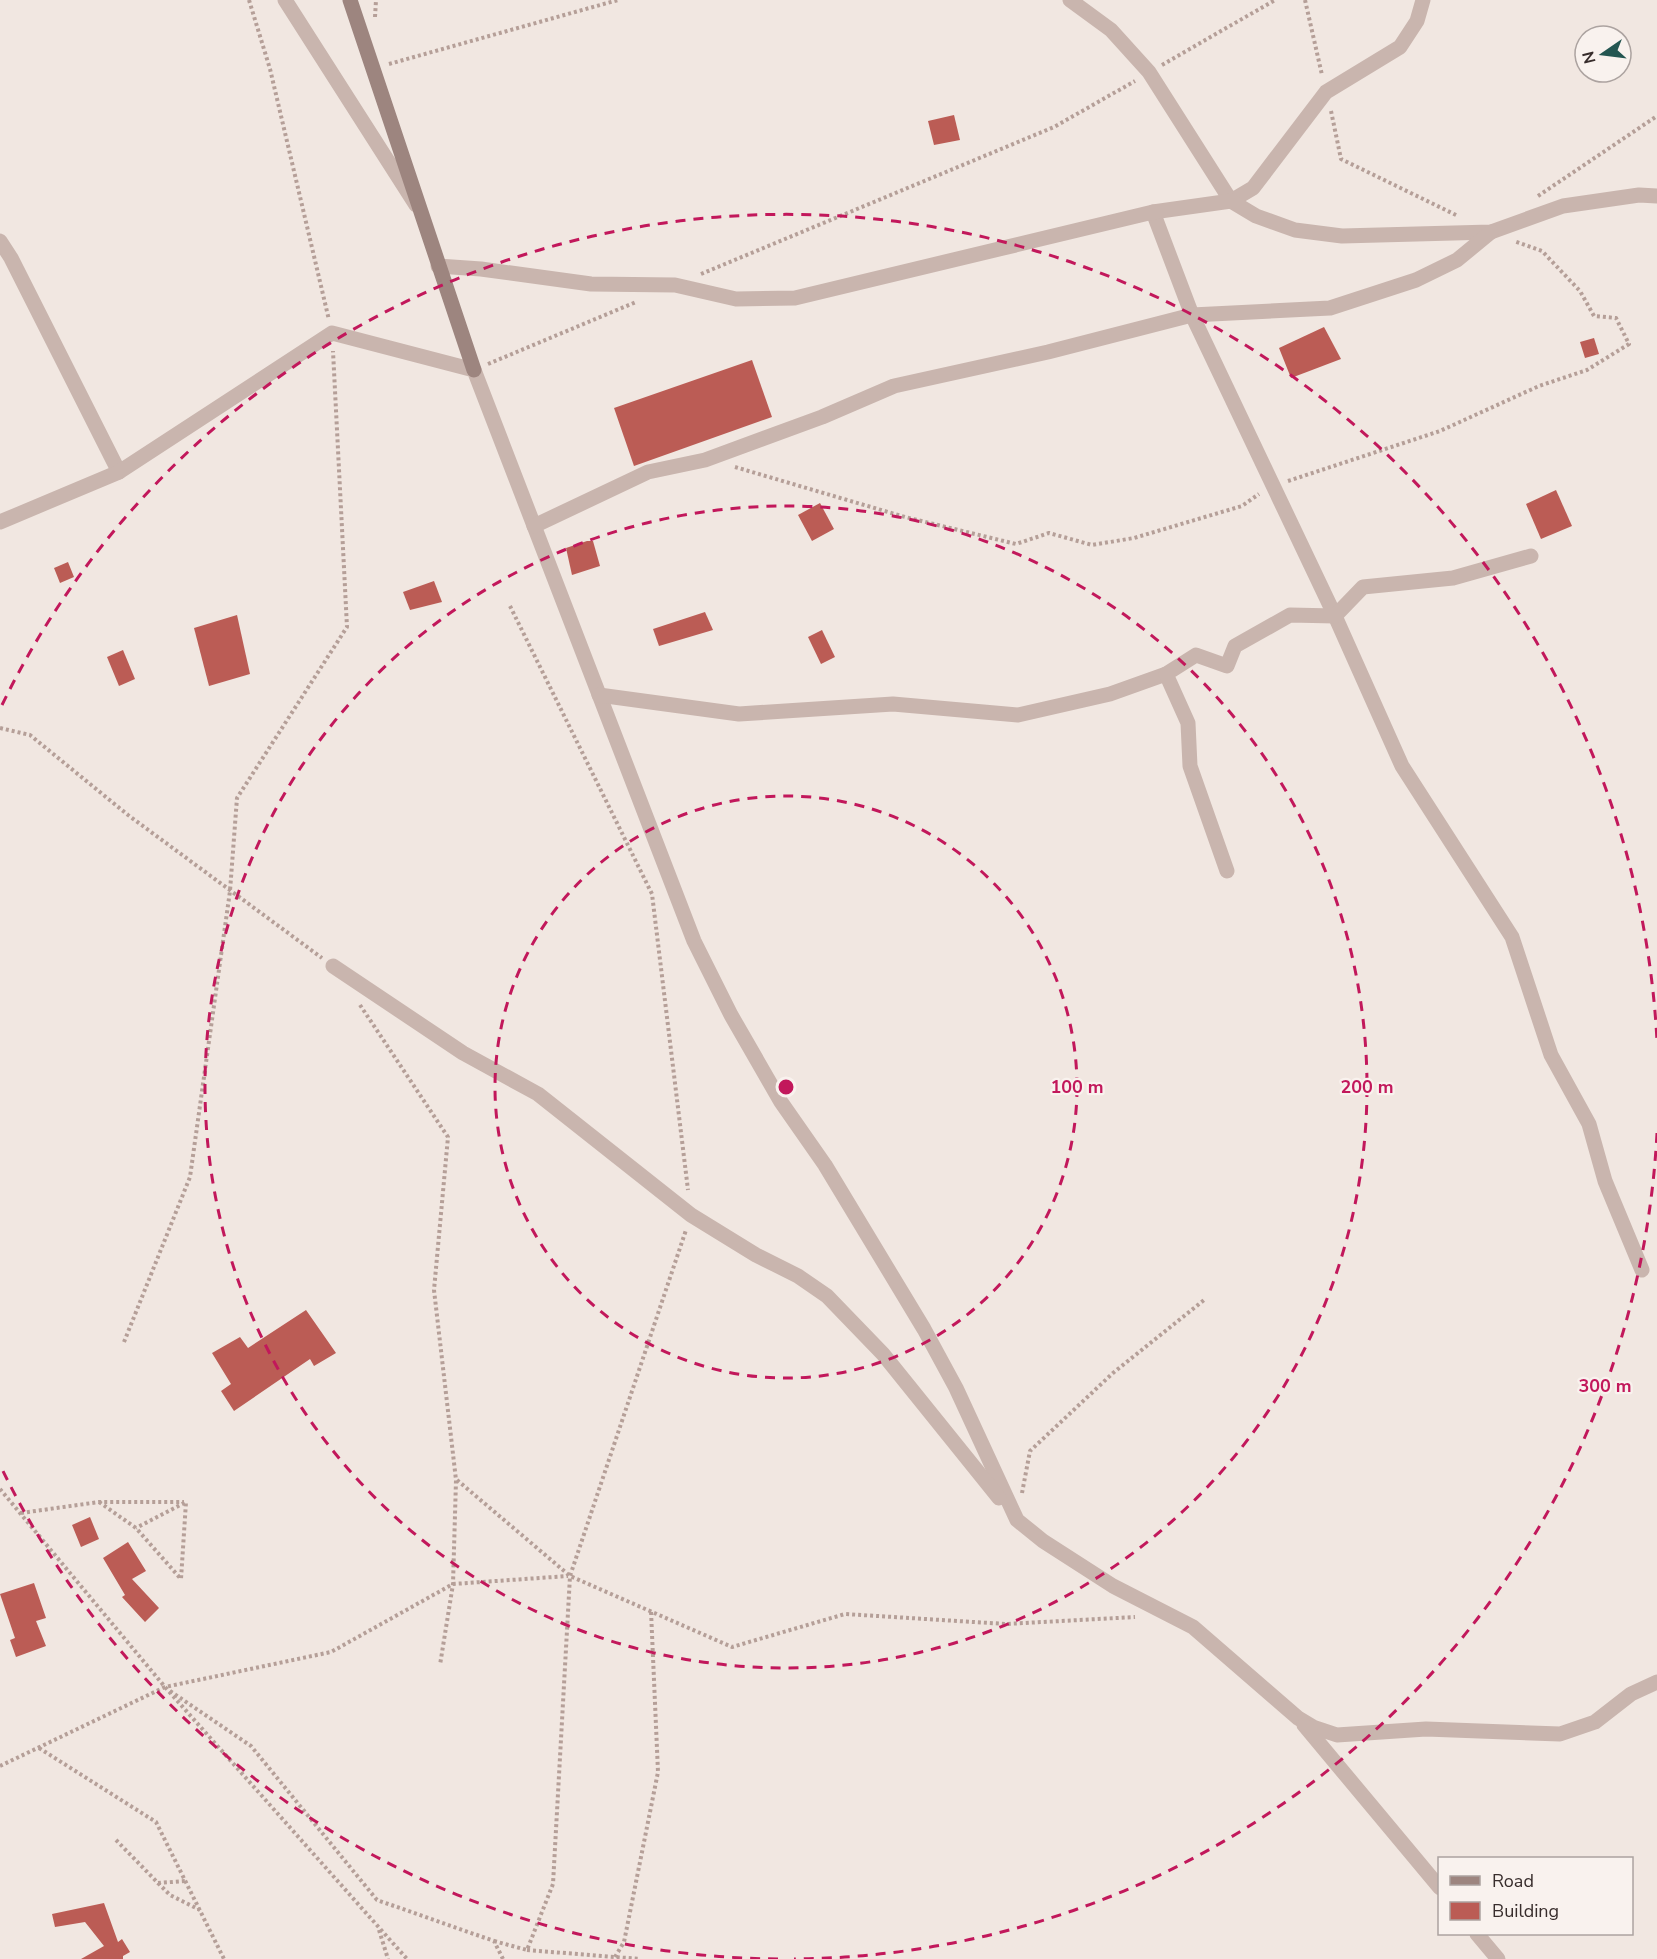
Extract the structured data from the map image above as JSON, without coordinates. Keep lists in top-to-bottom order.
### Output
{
  "legend": ["Road", "Building"],
  "north": "left",
  "rings": ["100 m", "200 m", "300 m"]
}
